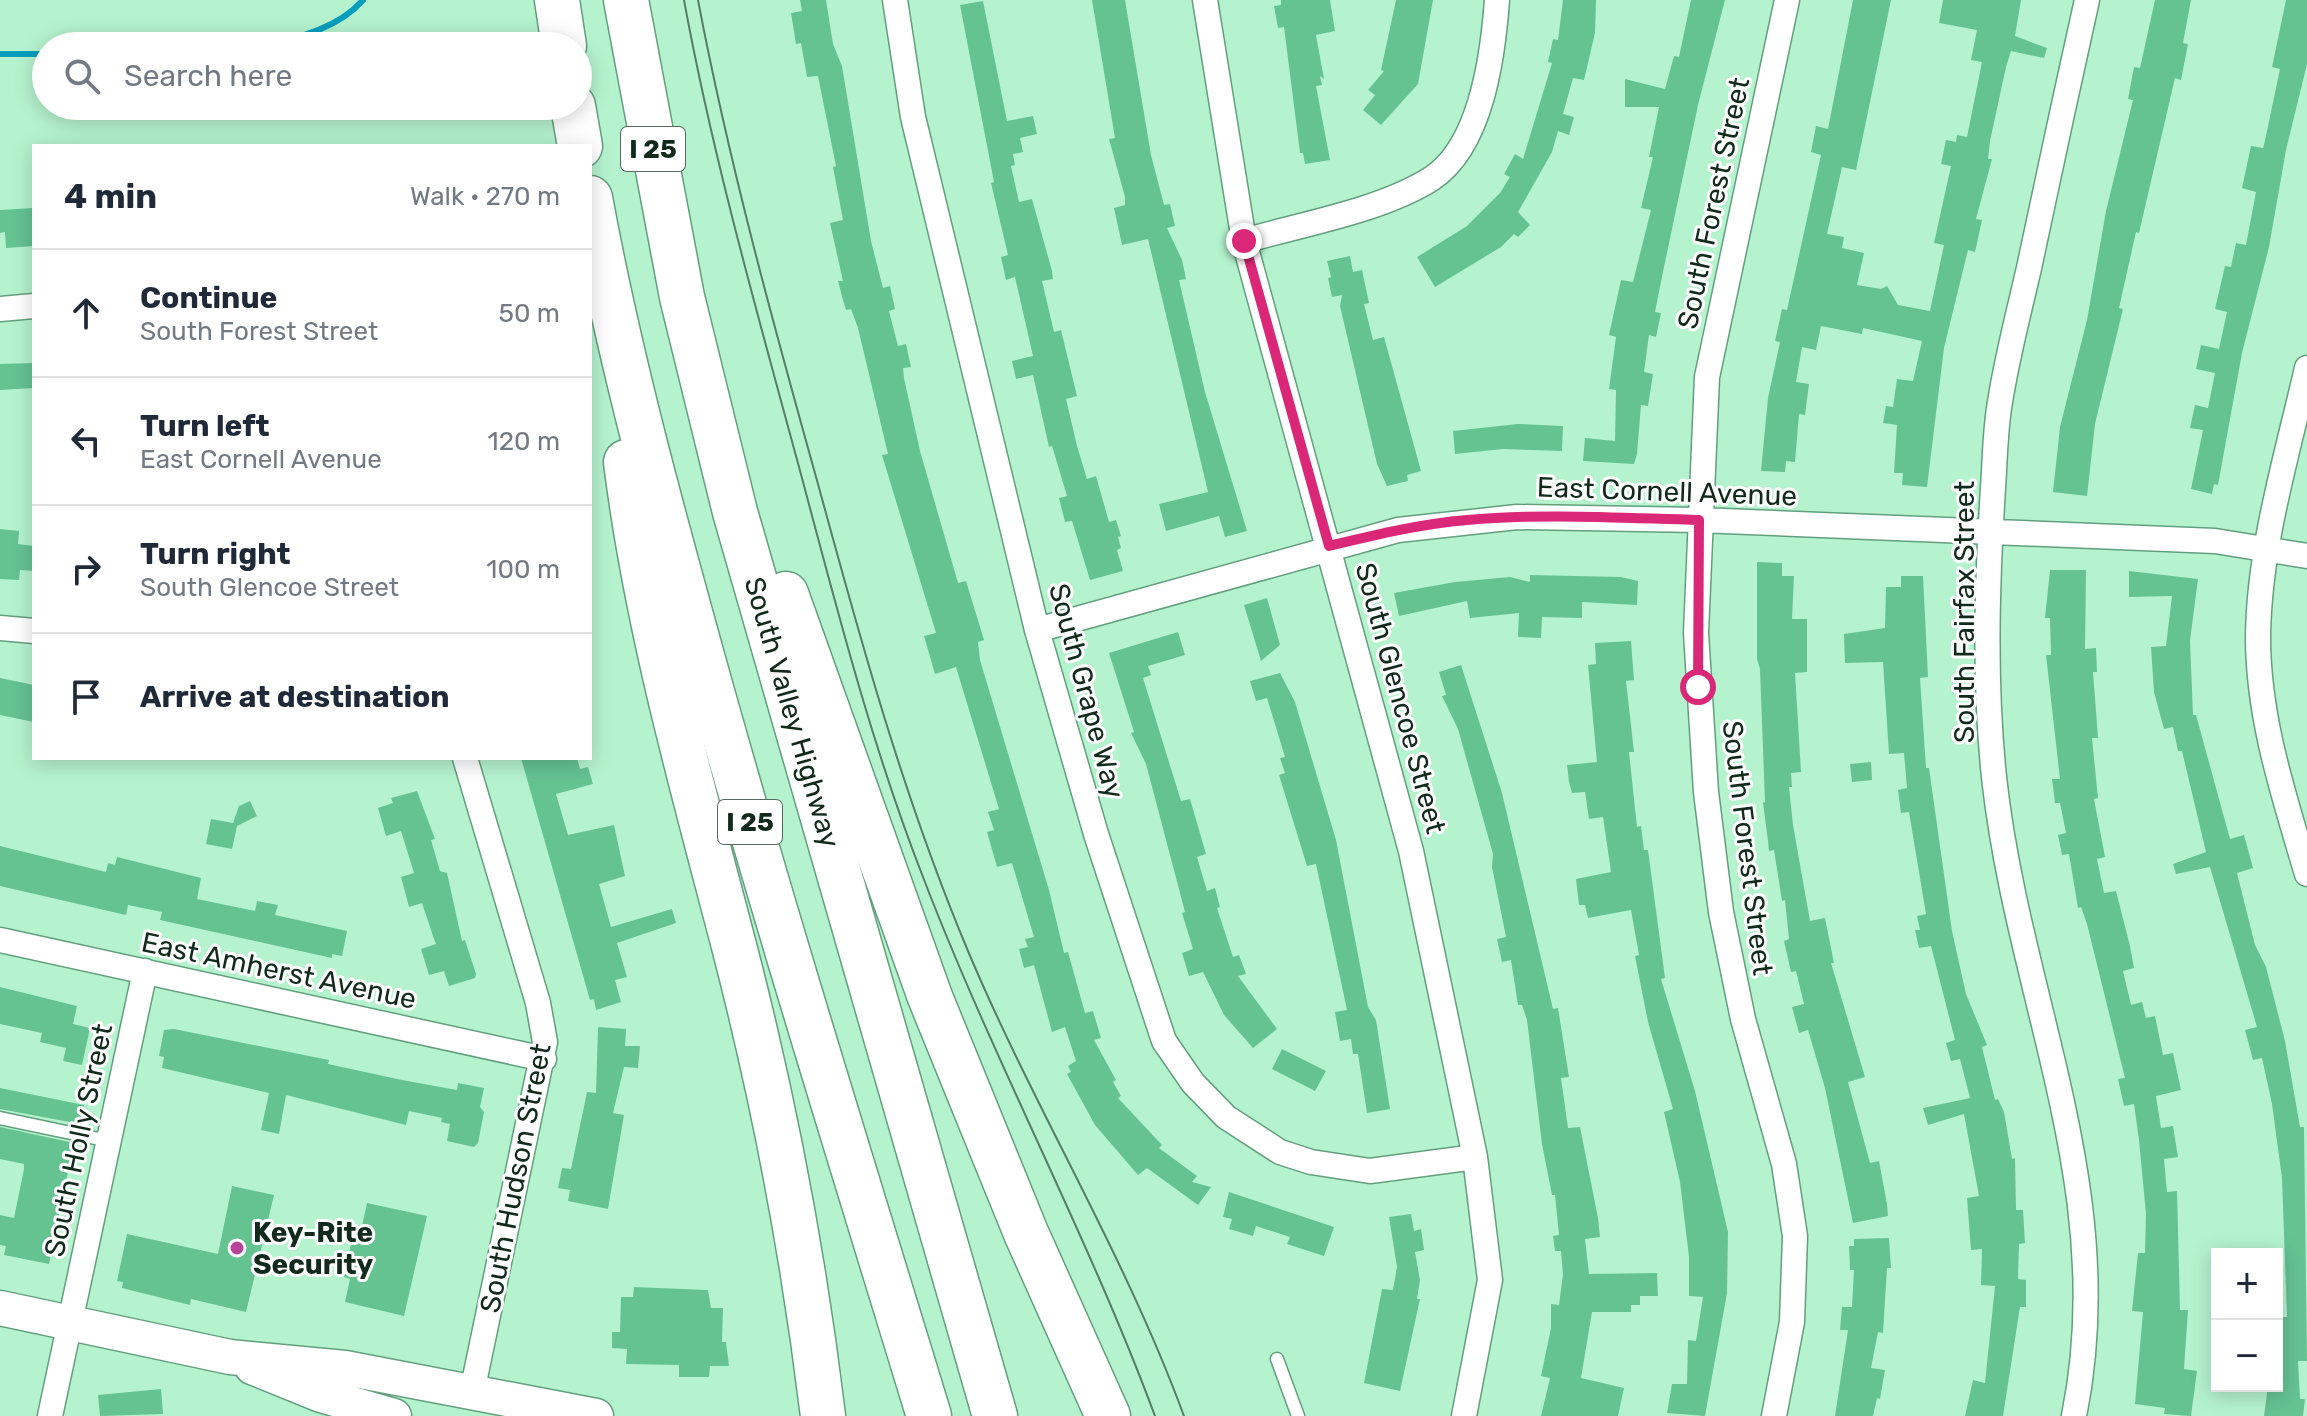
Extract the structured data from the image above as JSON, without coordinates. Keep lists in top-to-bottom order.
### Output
{
  "streets": {
    "highway": ["I 25", "South Valley Highway"],
    "street": [
      "South Forest Street",
      "East Cornell Avenue",
      "South Fairfax Street",
      "South Grape Way",
      "South Glencoe Street",
      "East Amherst Avenue",
      "South Holly Street",
      "South Hudson Street"
    ]
  },
  "crossings": [
    ["South Forest Street", "East Cornell Avenue"],
    ["East Cornell Avenue", "South Fairfax Street"],
    ["East Cornell Avenue", "South Grape Way"],
    ["East Cornell Avenue", "South Glencoe Street"],
    ["South Grape Way", "South Glencoe Street"],
    ["East Amherst Avenue", "South Holly Street"],
    ["East Amherst Avenue", "South Hudson Street"]
  ],
  "places": ["Key-Rite Security"],
  "page": {
    "search": "Search here",
    "heading": ["4 min", "Walk · 270 m"],
    "list": [
      ["Continue", "South Forest Street", "50 m"],
      ["Turn left", "East Cornell Avenue", "120 m"],
      ["Turn right", "South Glencoe Street", "100 m"],
      "Arrive at destination"
    ],
    "map_buttons": ["+", "−"]
  }
}
